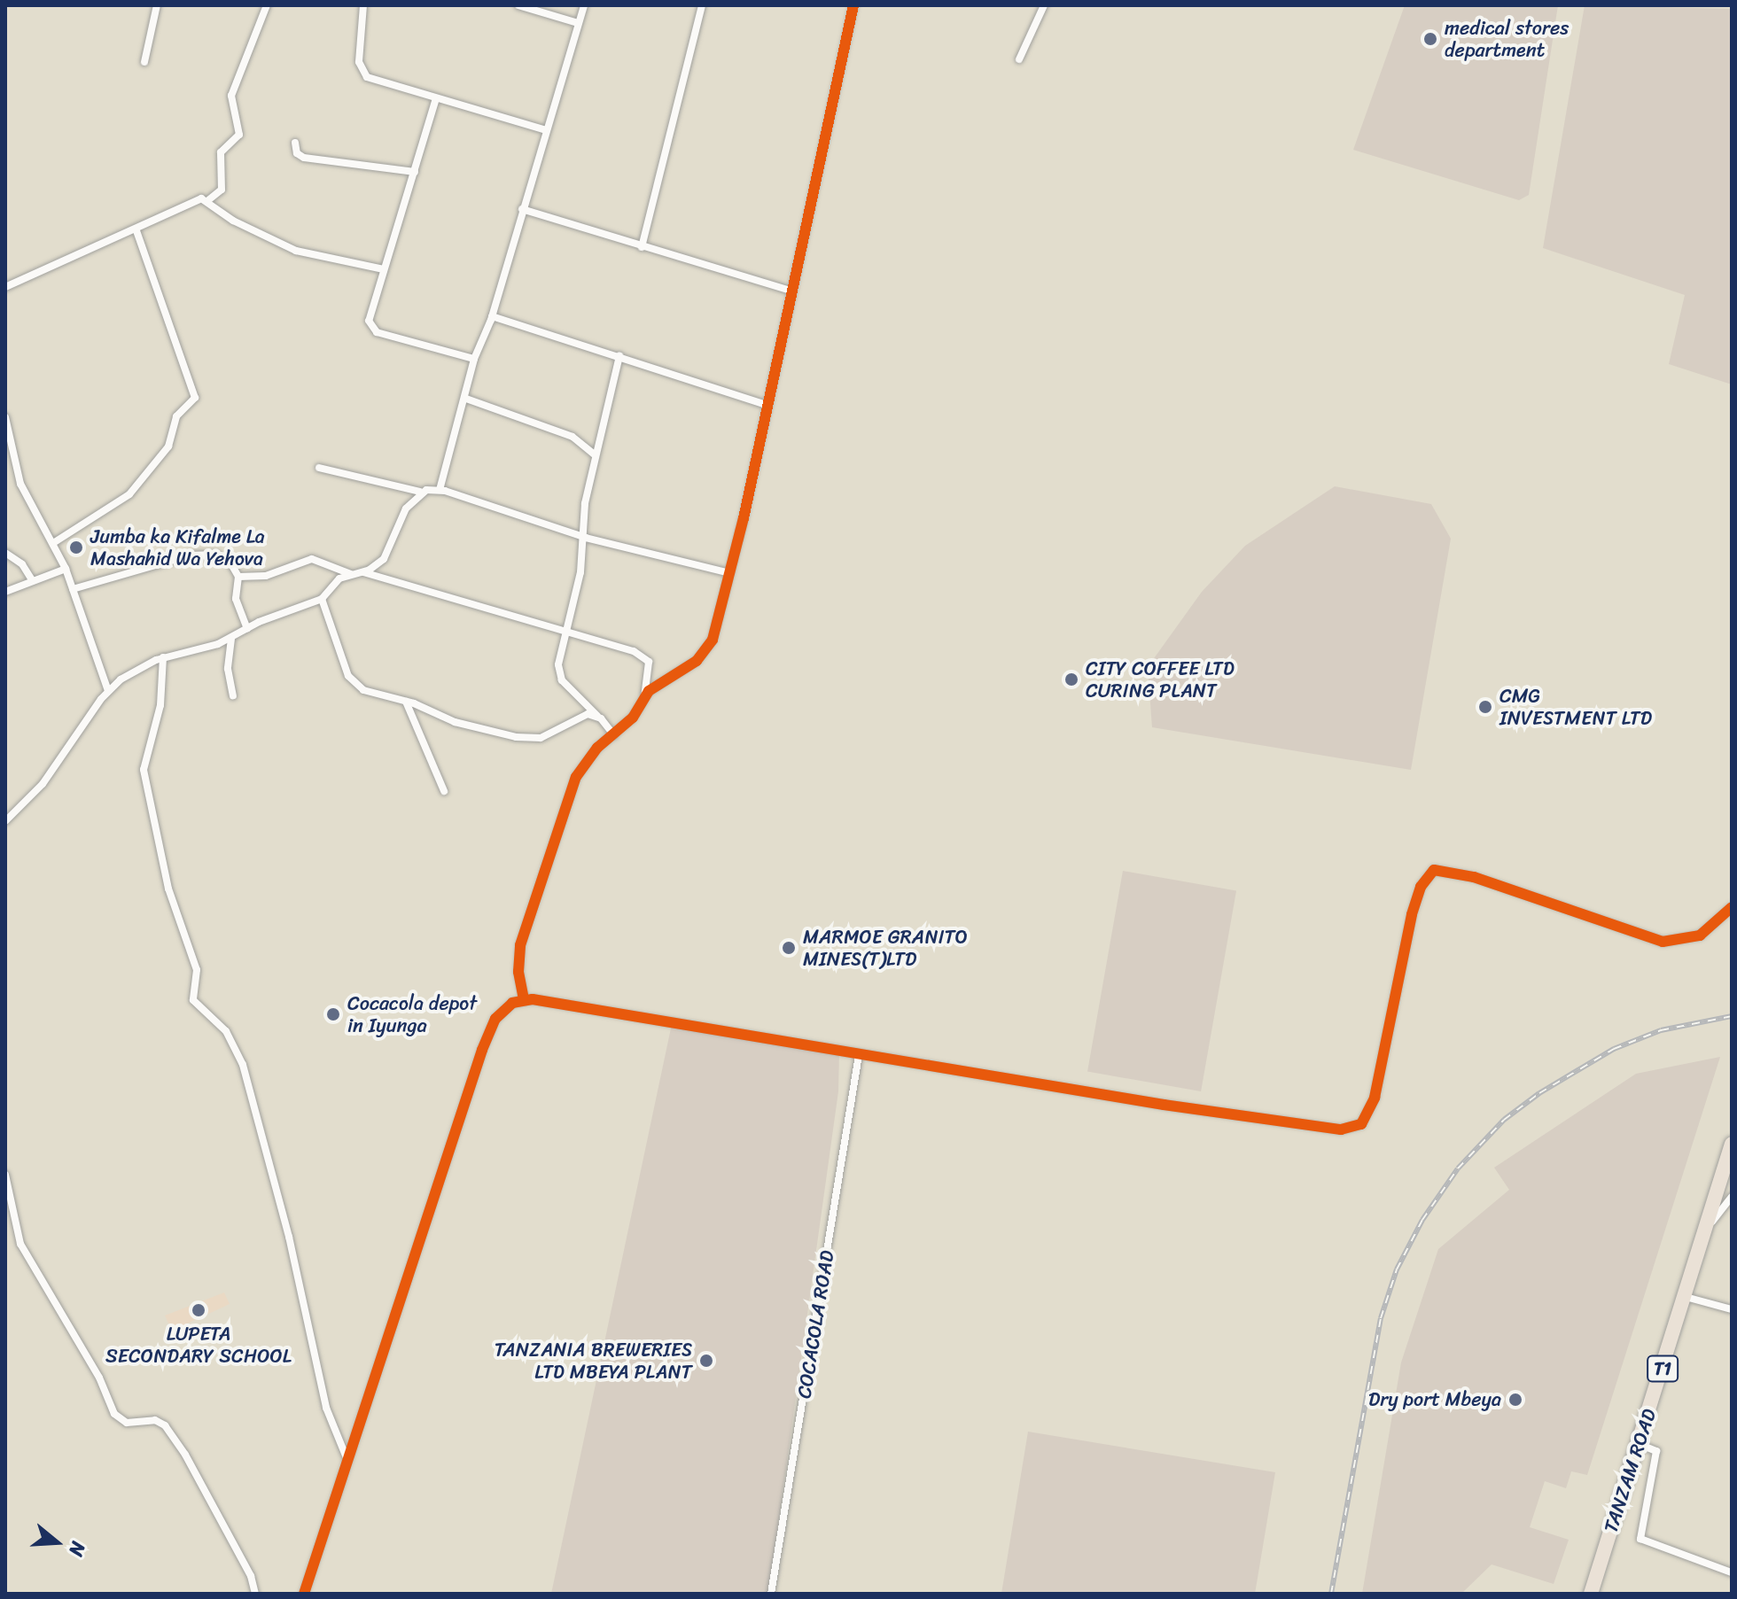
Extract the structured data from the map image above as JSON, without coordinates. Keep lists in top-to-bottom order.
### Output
{
  "streets": {
    "highway": ["T1", "TANZAM ROAD"],
    "street": ["COCACOLA ROAD"]
  },
  "places": [
    "medical stores department",
    "Jumba ka Kifalme La Mashahid Wa Yehova",
    "CITY COFFEE LTD CURING PLANT",
    "CMG INVESTMENT LTD",
    "MARMOE GRANITO MINES(T)LTD",
    "Cocacola depot in Iyunga",
    "LUPETA SECONDARY SCHOOL",
    "TANZANIA BREWERIES LTD MBEYA PLANT",
    "Dry port Mbeya"
  ],
  "north": "right"
}
